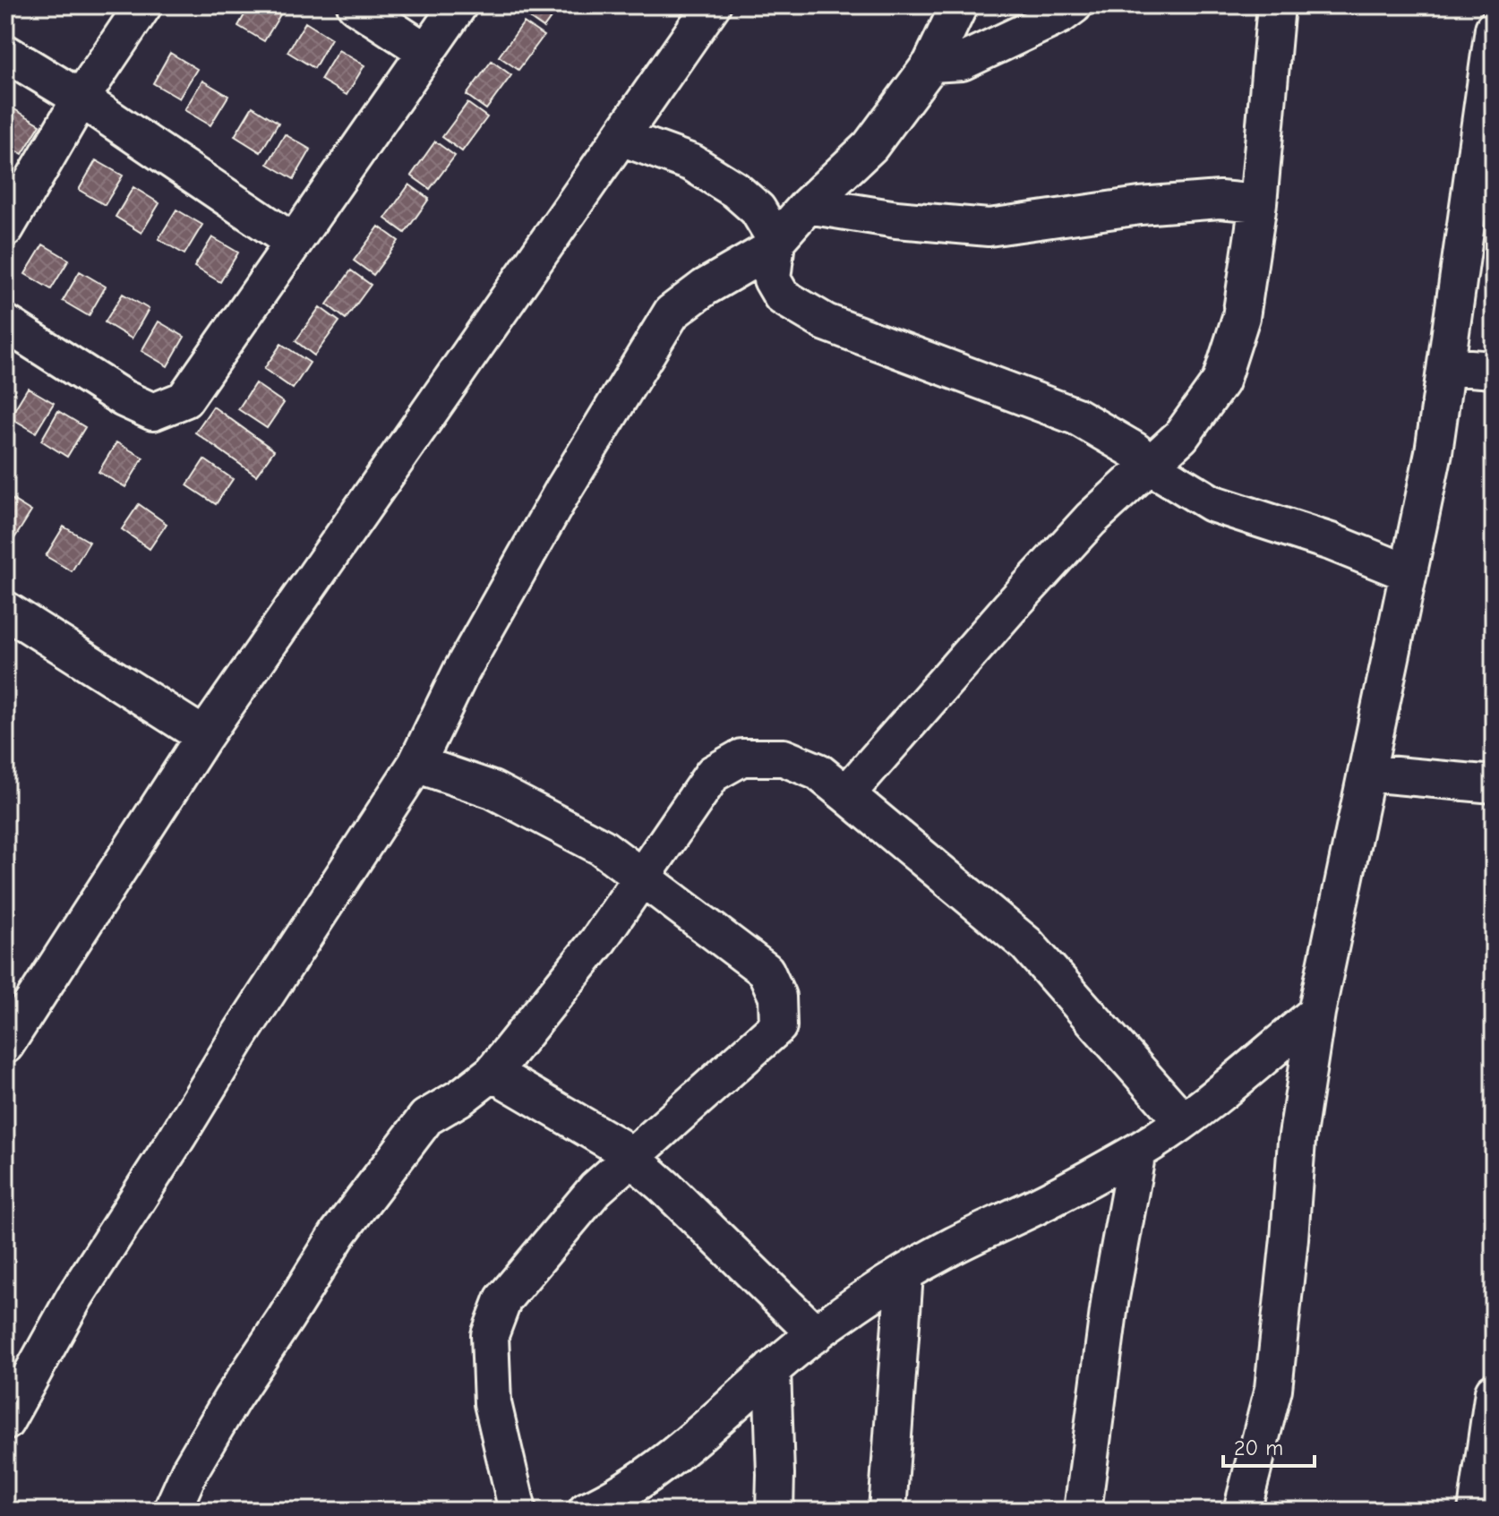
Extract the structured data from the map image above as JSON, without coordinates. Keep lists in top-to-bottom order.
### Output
{
  "scale_bar": "20 m"
}
